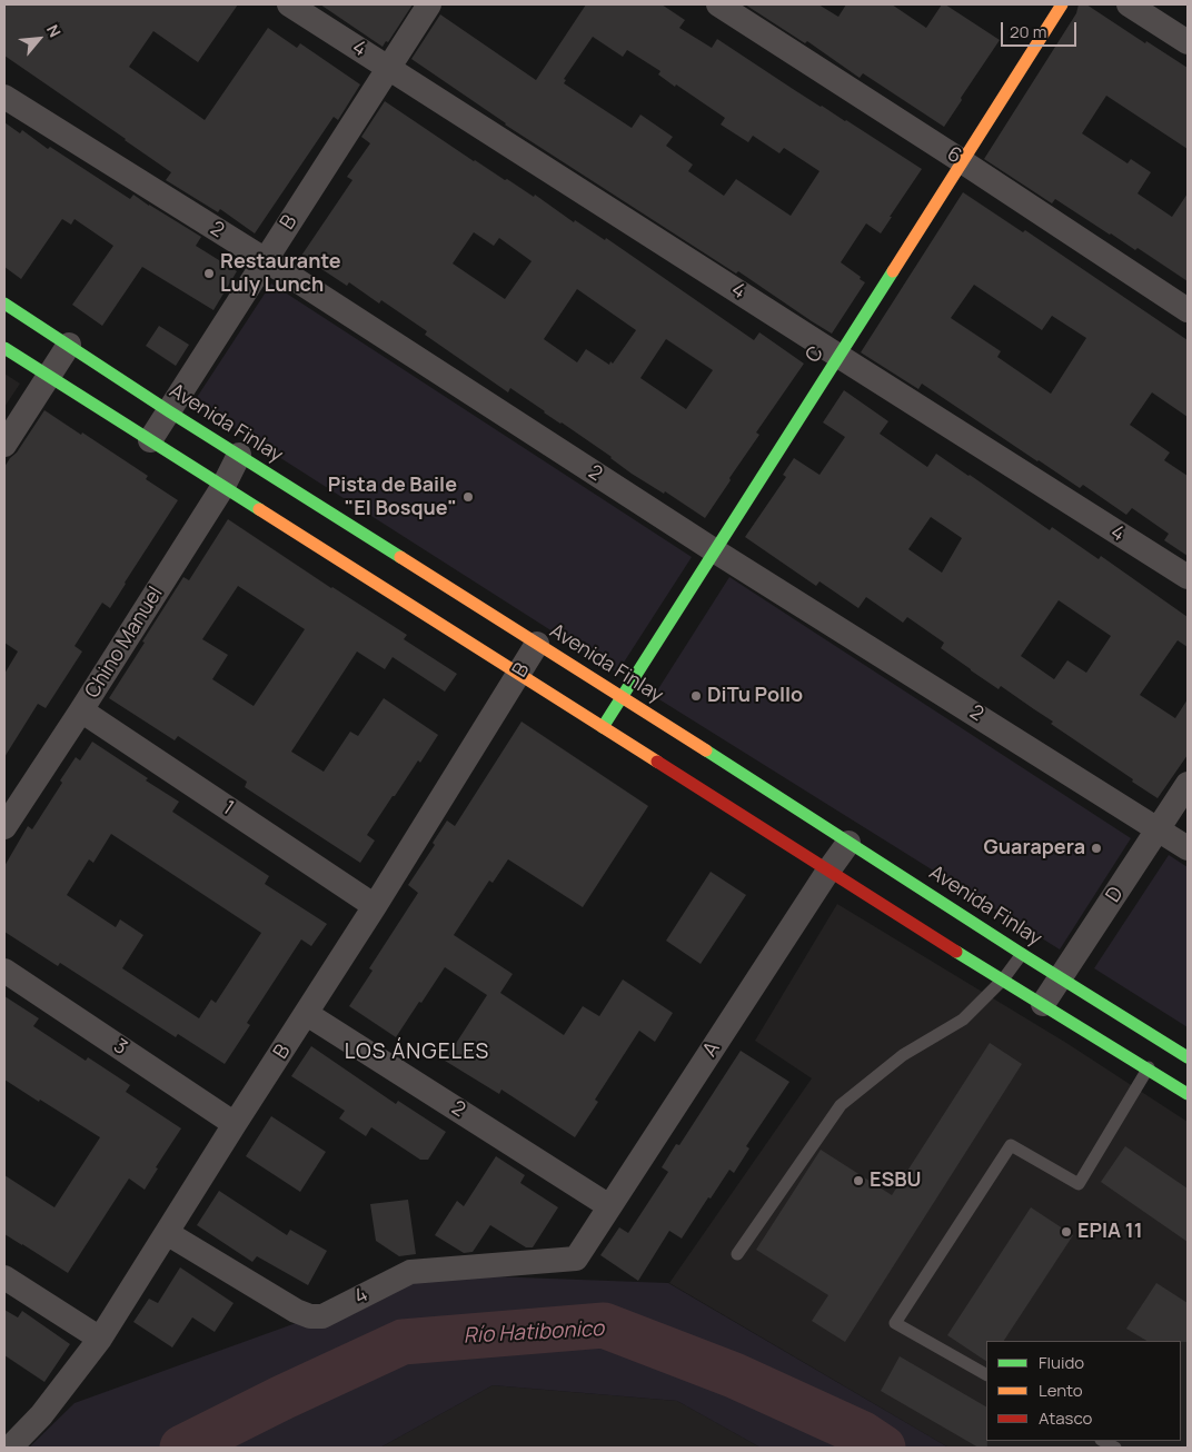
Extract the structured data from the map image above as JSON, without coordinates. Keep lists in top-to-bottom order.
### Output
{
  "streets": {
    "main road": ["C", "Avenida Finlay"],
    "street": [
      "4",
      "6",
      "B",
      "2",
      "Chino Manuel",
      "1",
      "D",
      "3",
      "A"
    ]
  },
  "crossings": [
    ["4", "B"],
    ["4", "C"],
    ["4", "A"],
    ["6", "C"],
    ["B", "2"],
    ["B", "Avenida Finlay"],
    ["B", "1"],
    ["B", "3"],
    ["2", "C"],
    ["2", "D"],
    ["2", "A"],
    ["C", "Avenida Finlay"],
    ["Avenida Finlay", "Chino Manuel"],
    ["Avenida Finlay", "D"],
    ["Avenida Finlay", "A"],
    ["Chino Manuel", "1"]
  ],
  "districts": ["LOS ÁNGELES"],
  "water": ["Río Hatibonico"],
  "places": [
    "Restaurante Luly Lunch",
    "Pista de Baile \"El Bosque\"",
    "DiTu Pollo",
    "Guarapera",
    "ESBU",
    "EPIA 11"
  ],
  "legend": ["Fluido", "Lento", "Atasco"],
  "scale_bar": "20 m",
  "north": "top right"
}
